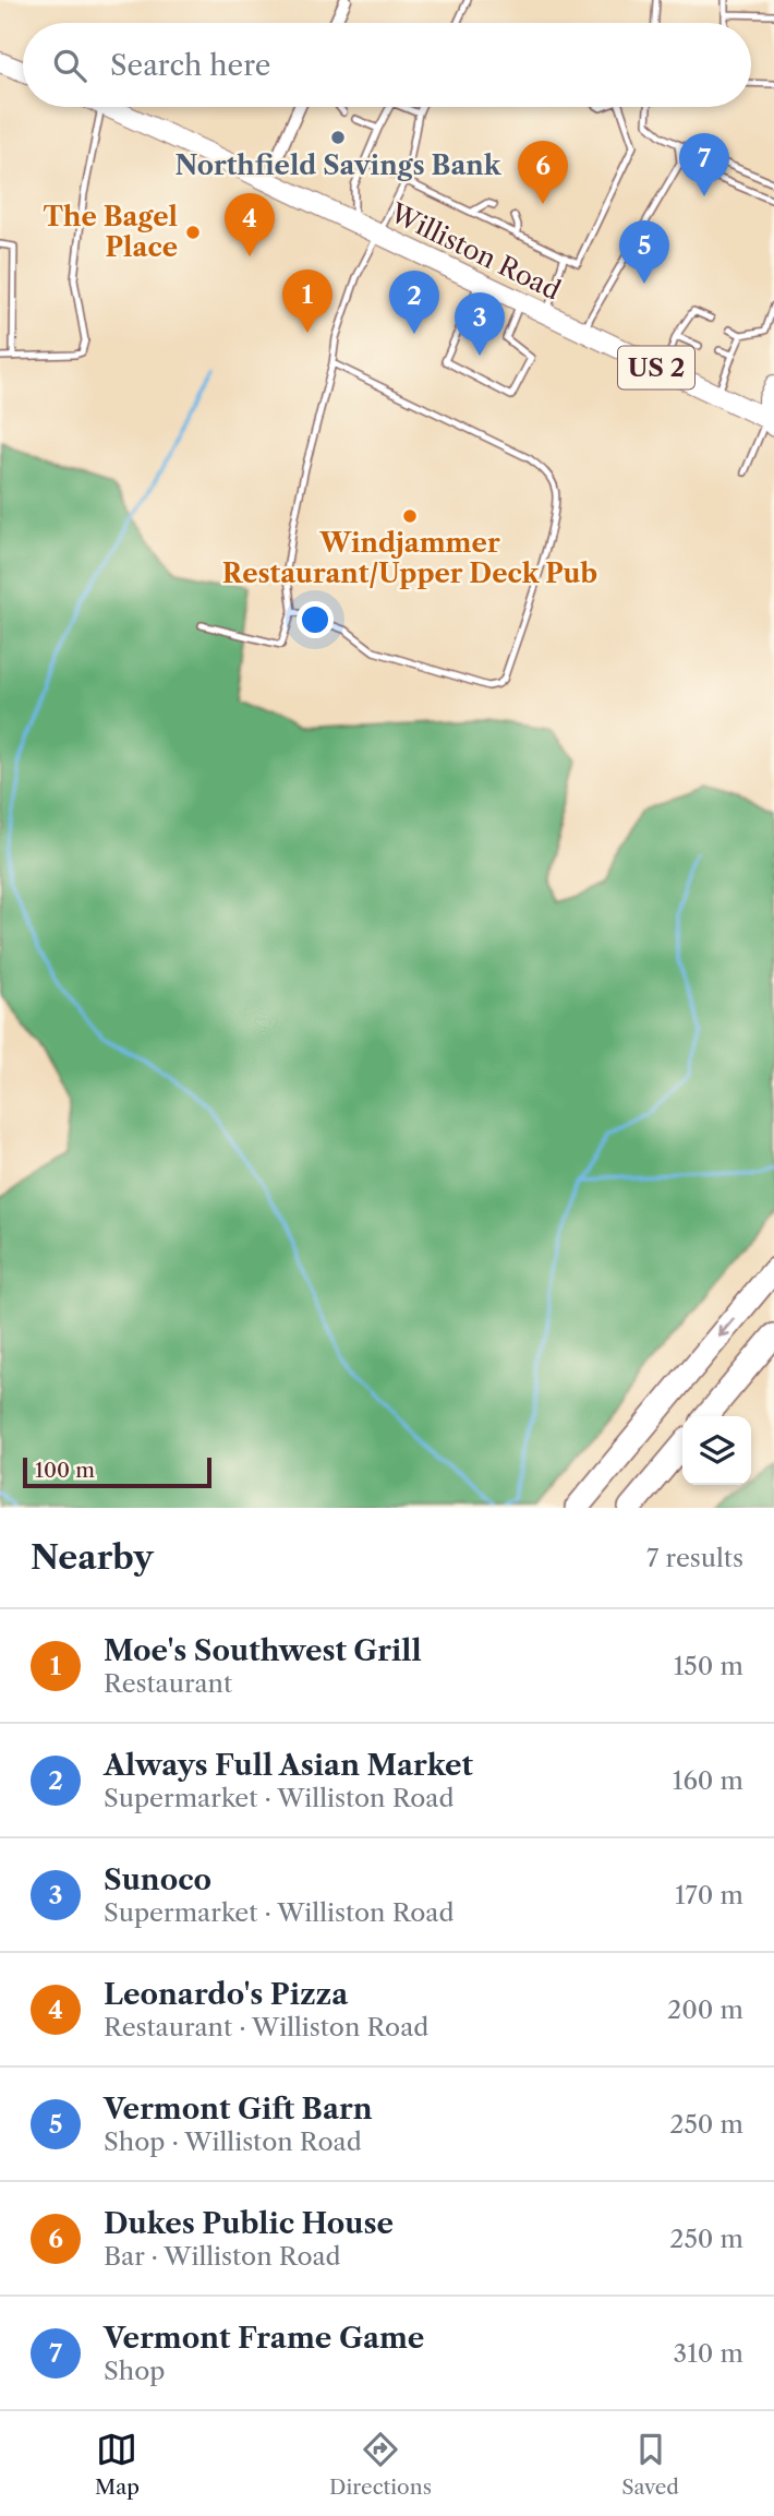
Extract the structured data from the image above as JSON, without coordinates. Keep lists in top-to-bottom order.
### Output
{
  "streets": {
    "main road": ["Williston Road", "US 2"]
  },
  "places": ["Northfield Savings Bank", "The Bagel Place", "Windjammer Restaurant/Upper Deck Pub"],
  "scale_bar": "100 m",
  "page": {
    "search": "Search here",
    "pins": [
      "7",
      "6",
      "4",
      "5",
      "1",
      "2",
      "3"
    ],
    "scale": "100 m",
    "heading": ["Nearby", "7 results"],
    "list": [
      {
        "mark": "1",
        "name": "Moe's Southwest Grill",
        "note": "Restaurant",
        "value": "150 m"
      },
      {
        "mark": "2",
        "name": "Always Full Asian Market",
        "note": "Supermarket · Williston Road",
        "value": "160 m"
      },
      {
        "mark": "3",
        "name": "Sunoco",
        "note": "Supermarket · Williston Road",
        "value": "170 m"
      },
      {
        "mark": "4",
        "name": "Leonardo's Pizza",
        "note": "Restaurant · Williston Road",
        "value": "200 m"
      },
      {
        "mark": "5",
        "name": "Vermont Gift Barn",
        "note": "Shop · Williston Road",
        "value": "250 m"
      },
      {
        "mark": "6",
        "name": "Dukes Public House",
        "note": "Bar · Williston Road",
        "value": "250 m"
      },
      {
        "mark": "7",
        "name": "Vermont Frame Game",
        "note": "Shop",
        "value": "310 m"
      }
    ],
    "nav": ["Map", "Directions", "Saved"]
  }
}
